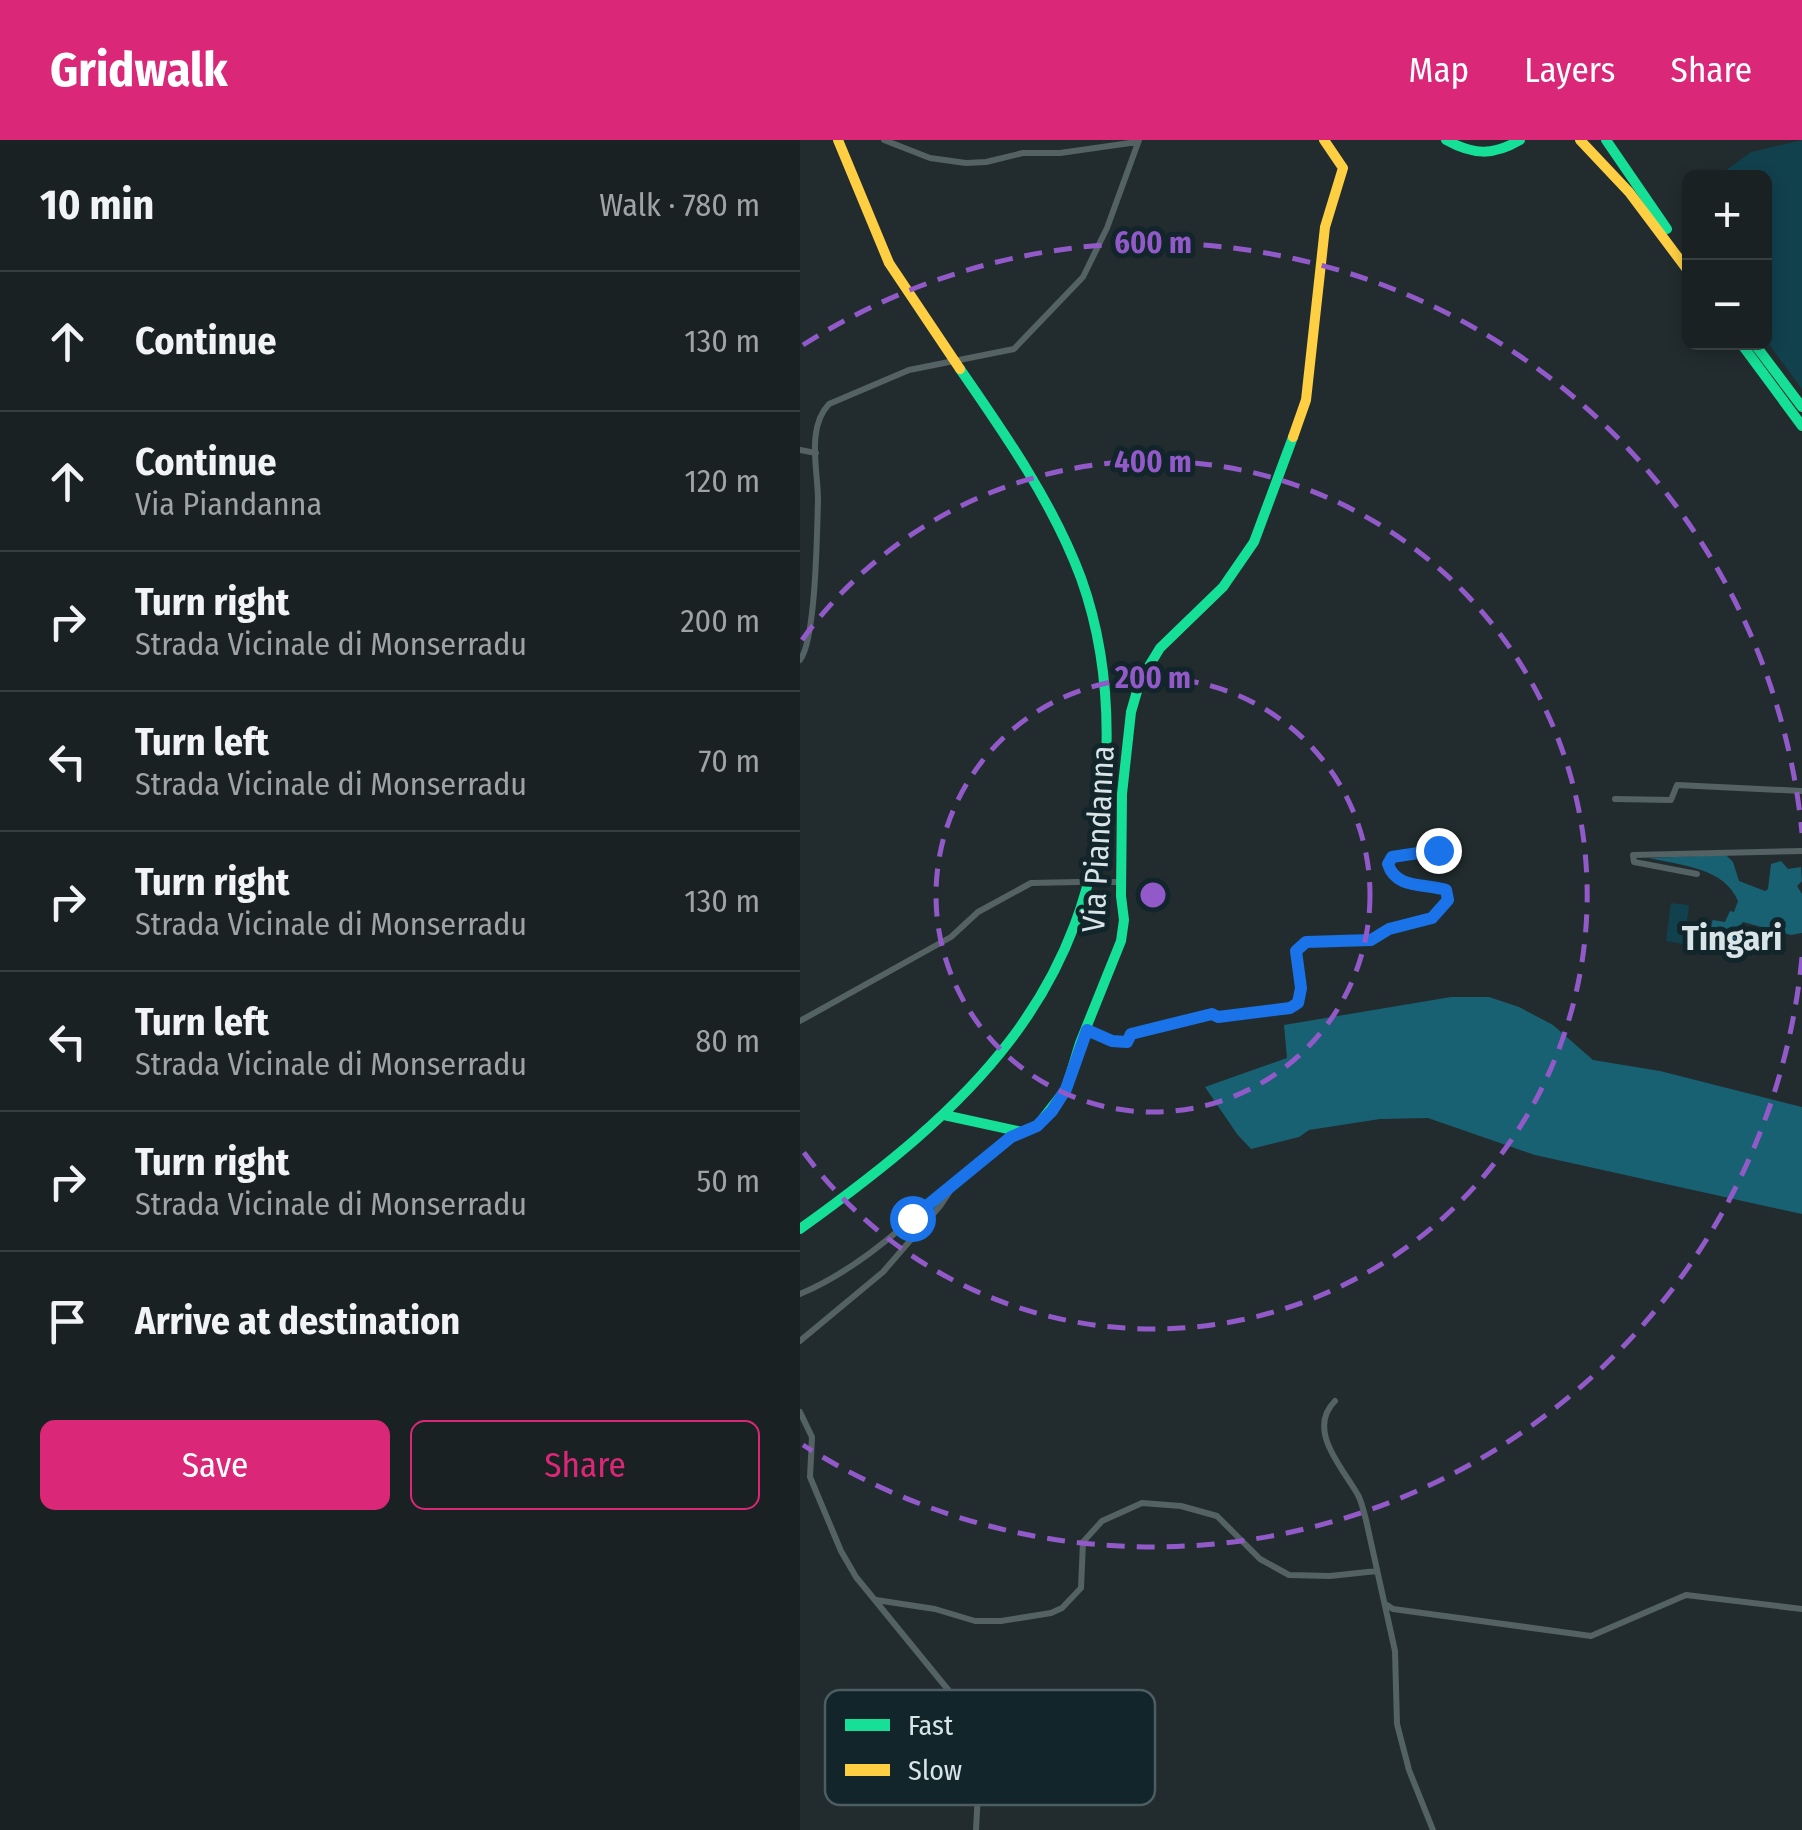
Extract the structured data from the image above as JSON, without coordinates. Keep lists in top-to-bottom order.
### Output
{
  "streets": {
    "main road": ["Via Piandanna"]
  },
  "districts": ["Tingari"],
  "legend": ["Fast", "Slow"],
  "page": {
    "header": "Gridwalk",
    "nav": ["Map", "Layers", "Share"],
    "heading": ["10 min", "Walk · 780 m"],
    "map_buttons": ["+", "−"],
    "list": [
      ["Continue", "130 m"],
      ["Continue", "Via Piandanna", "120 m"],
      ["Turn right", "Strada Vicinale di Monserradu", "200 m"],
      ["Turn left", "Strada Vicinale di Monserradu", "70 m"],
      ["Turn right", "Strada Vicinale di Monserradu", "130 m"],
      ["Turn left", "Strada Vicinale di Monserradu", "80 m"],
      ["Turn right", "Strada Vicinale di Monserradu", "50 m"],
      "Arrive at destination"
    ],
    "buttons": ["Save", "Share"]
  },
  "rings": ["600 m", "400 m", "200 m"]
}
